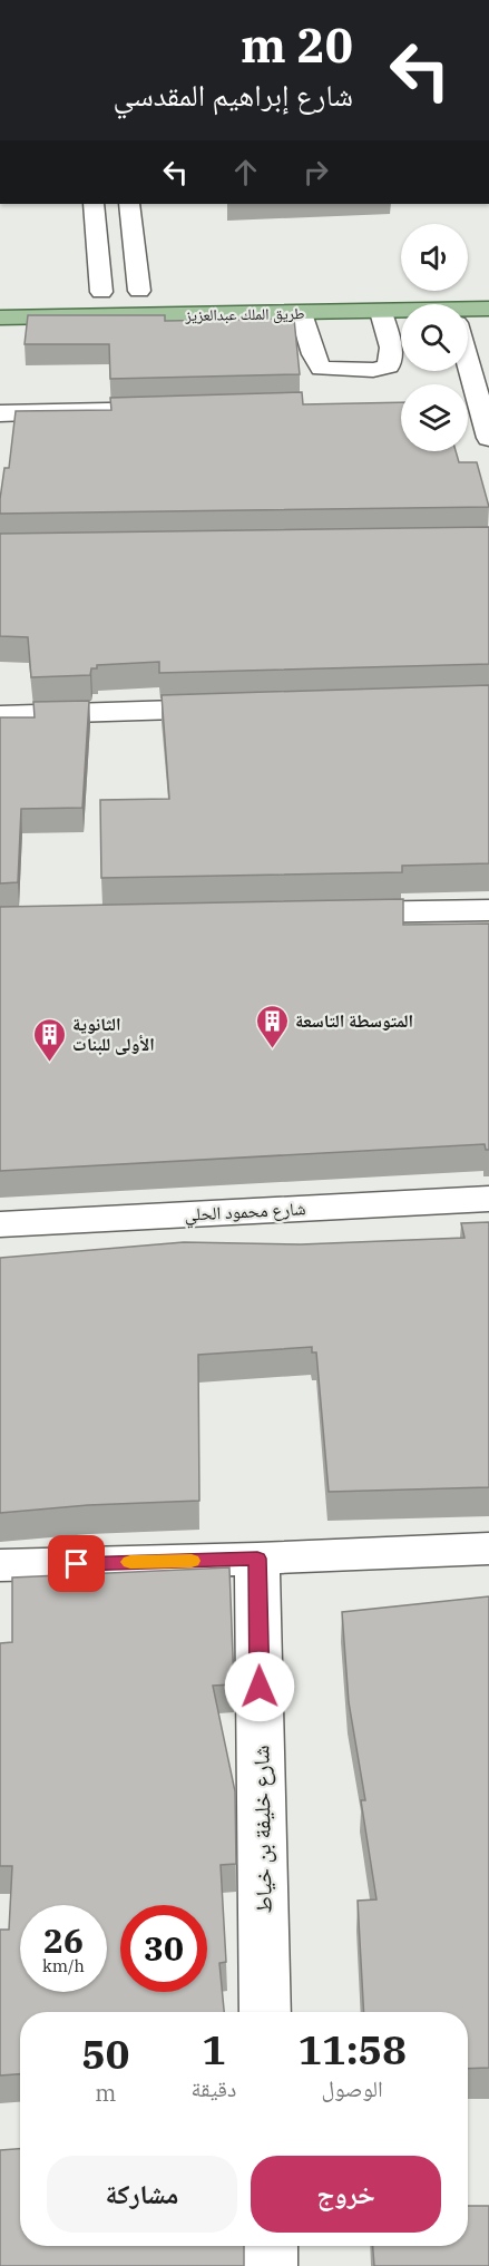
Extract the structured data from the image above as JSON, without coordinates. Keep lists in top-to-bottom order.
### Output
{
  "streets": {
    "main road": ["طريق الملك عبدالعزيز"],
    "street": ["شارع محمود الحلي", "شارع خليفة بن خياط"]
  },
  "places": {
    "building": ["المتوسطة التاسعة", "الثانوية الأولى للبنات"]
  },
  "page": {
    "turn": ["20 m", "شارع إبراهيم المقدسي"],
    "speed": "26 km/h",
    "limit": "30",
    "eta": [
      "11:58",
      "الوصول",
      "1",
      "دقيقة",
      "50",
      "m"
    ],
    "buttons": ["خروج", "مشاركة"]
  }
}
